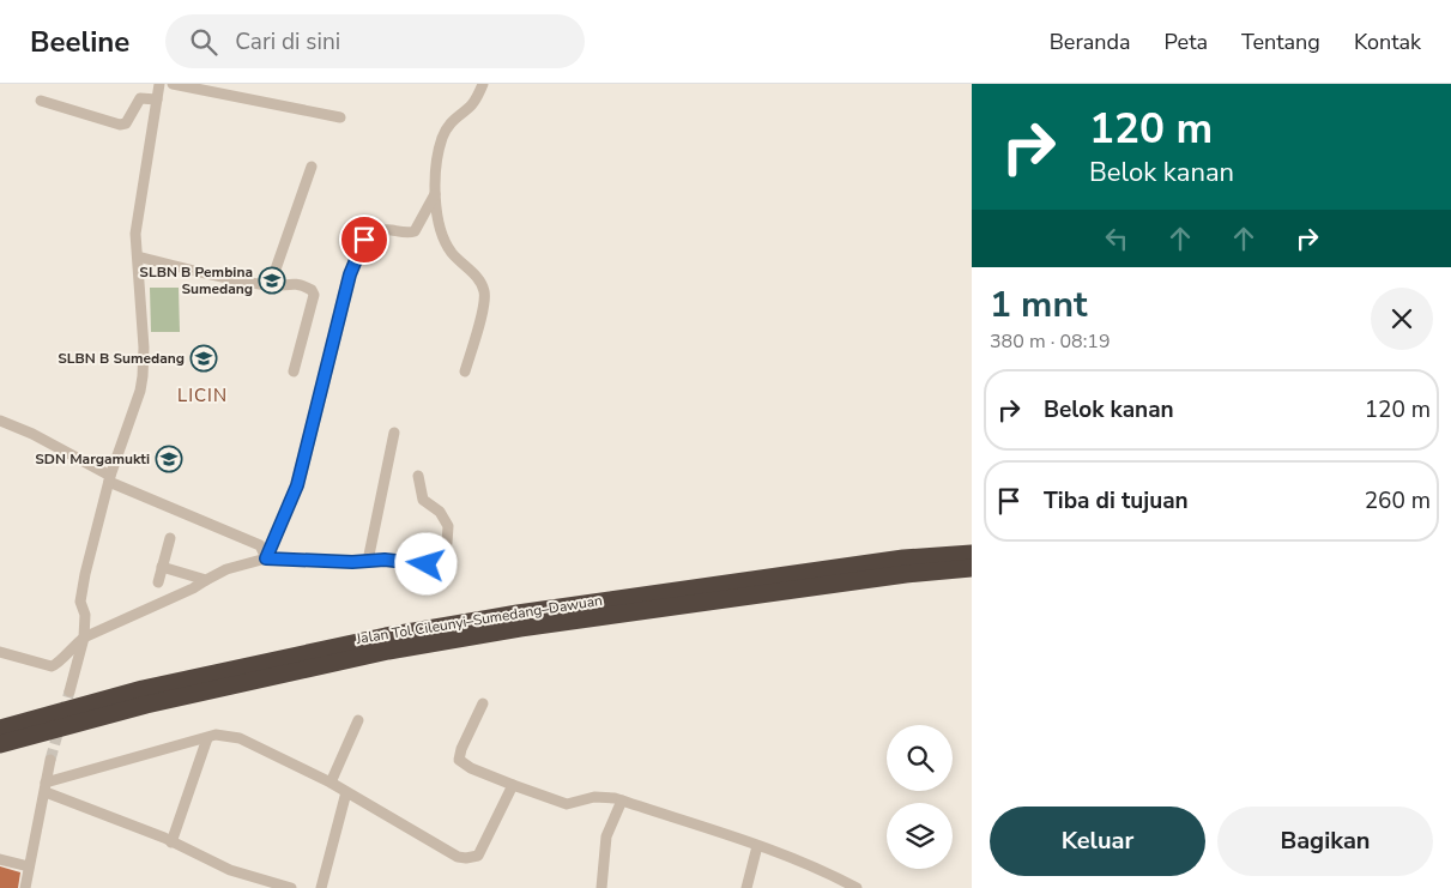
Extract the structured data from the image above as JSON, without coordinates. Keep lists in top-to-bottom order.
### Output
{
  "streets": {
    "highway": ["Jalan Tol Cileunyi–Sumedang–Dawuan"]
  },
  "districts": ["LICIN"],
  "places": {
    "school or university": ["SLBN B Pembina Sumedang", "SLBN B Sumedang", "SDN Margamukti"]
  },
  "page": {
    "header": "Beeline",
    "search": "Cari di sini",
    "nav": [
      "Beranda",
      "Peta",
      "Tentang",
      "Kontak"
    ],
    "turn": ["120 m", "Belok kanan"],
    "heading": ["1 mnt", "380 m · 08:19"],
    "list": [
      {
        "name": "Belok kanan",
        "value": "120 m"
      },
      {
        "name": "Tiba di tujuan",
        "value": "260 m"
      }
    ],
    "buttons": ["Keluar", "Bagikan"]
  }
}
